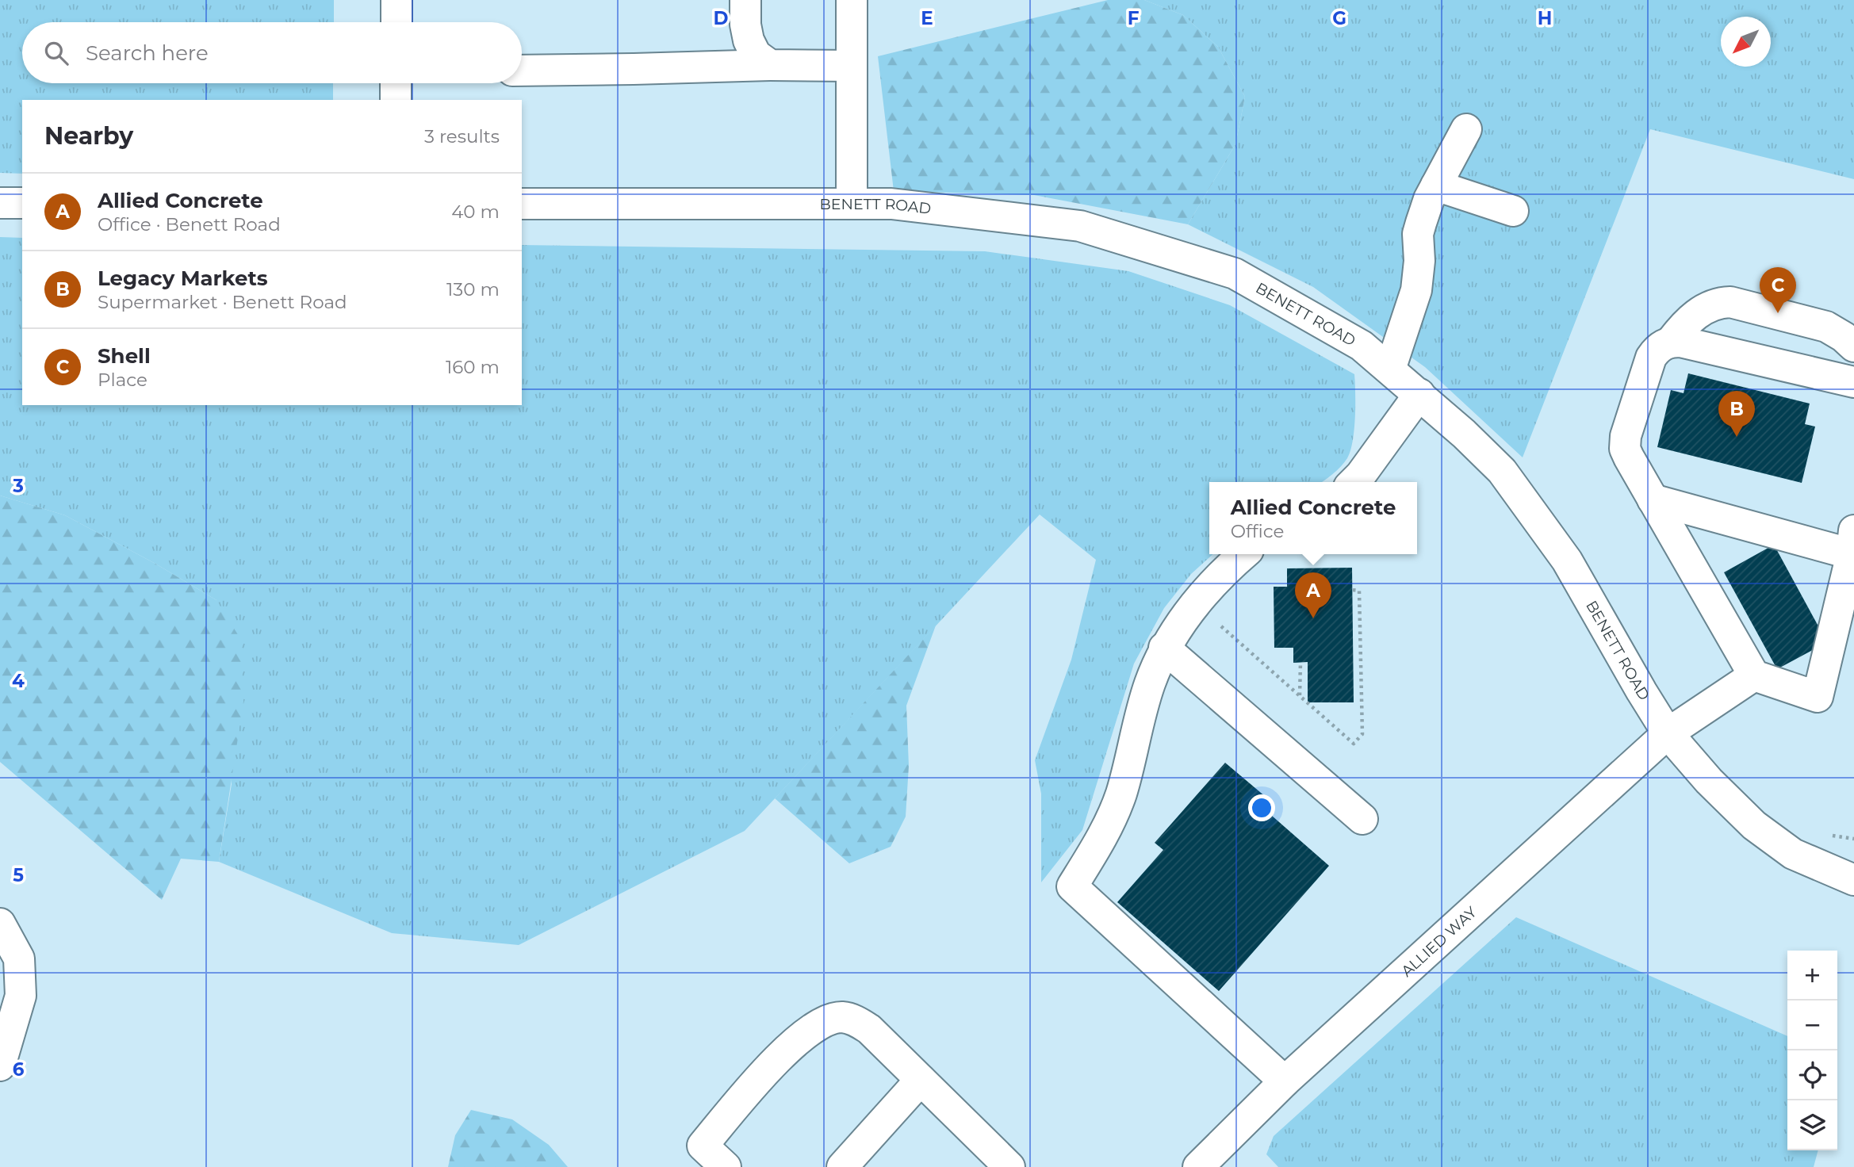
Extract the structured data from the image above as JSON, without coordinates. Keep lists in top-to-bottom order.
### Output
{
  "streets": {
    "street": ["BENETT ROAD", "ALLIED WAY"]
  },
  "crossings": [
    ["BENETT ROAD", "ALLIED WAY"]
  ],
  "north": "bottom left",
  "page": {
    "search": "Search here",
    "heading": ["Nearby", "3 results"],
    "list": [
      {
        "mark": "A",
        "name": "Allied Concrete",
        "note": "Office · Benett Road",
        "value": "40 m"
      },
      {
        "mark": "B",
        "name": "Legacy Markets",
        "note": "Supermarket · Benett Road",
        "value": "130 m"
      },
      {
        "mark": "C",
        "name": "Shell",
        "note": "Place",
        "value": "160 m"
      }
    ],
    "pins": ["C", "B", "A"],
    "popup": ["Allied Concrete", "Office"],
    "map_buttons": ["+", "−"]
  },
  "grid": {
    "columns": [
      "D",
      "E",
      "F",
      "G",
      "H"
    ],
    "rows": [
      "3",
      "4",
      "5",
      "6"
    ]
  }
}
